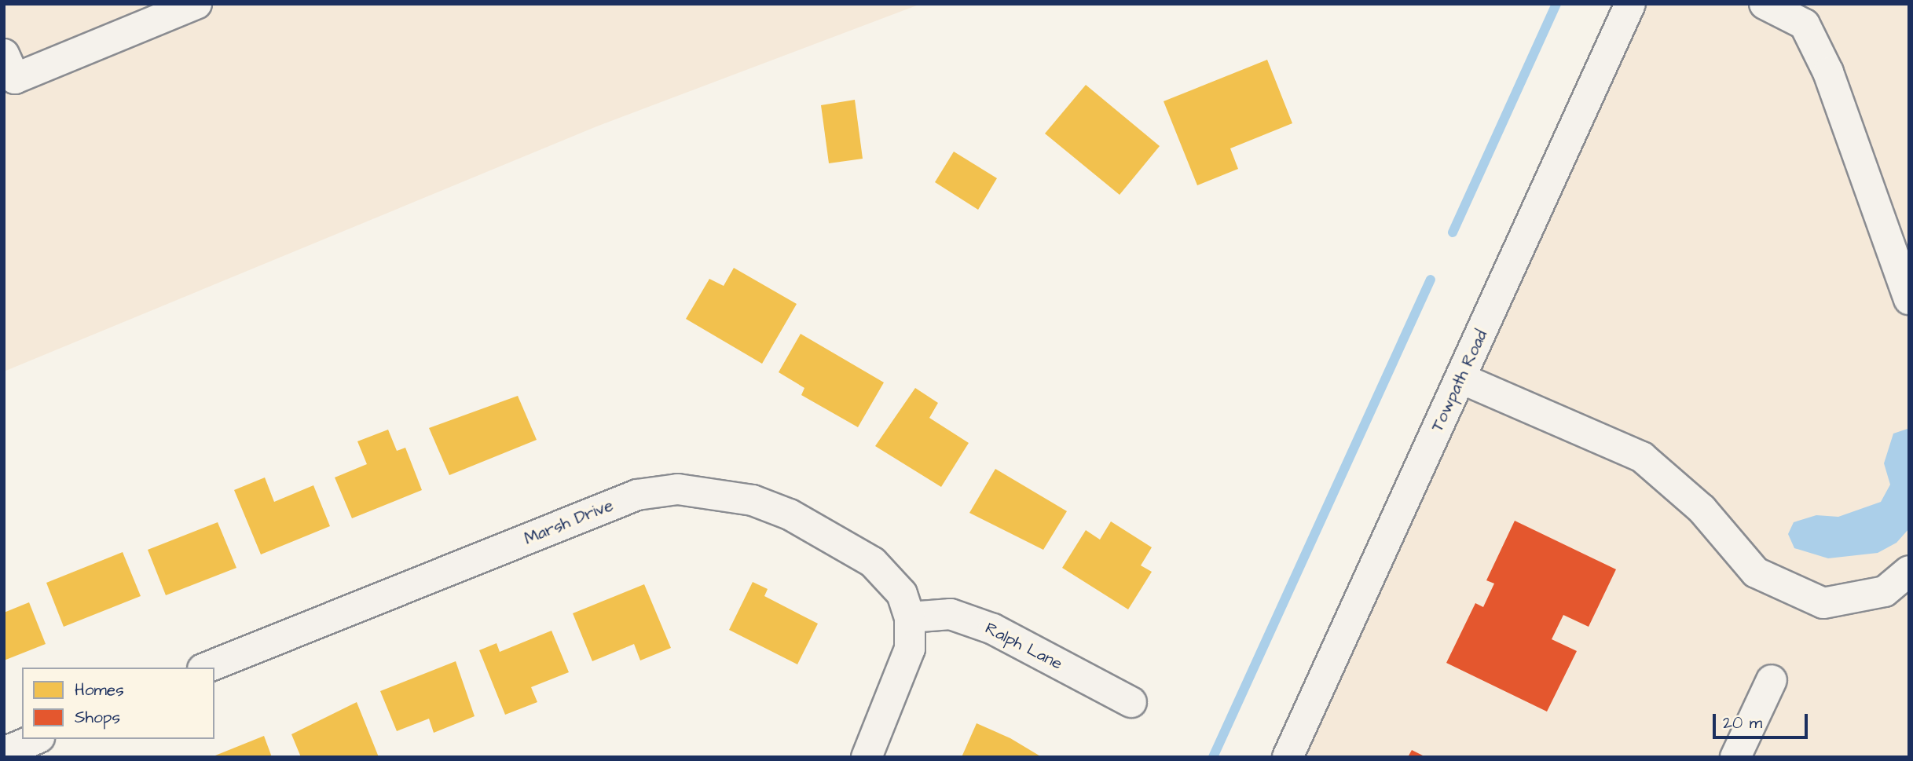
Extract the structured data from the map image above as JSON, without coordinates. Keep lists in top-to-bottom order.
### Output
{
  "streets": {
    "street": ["Towpath Road", "Marsh Drive", "Ralph Lane"]
  },
  "crossings": [
    ["Marsh Drive", "Ralph Lane"]
  ],
  "legend": ["Homes", "Shops"],
  "scale_bar": "20 m"
}
